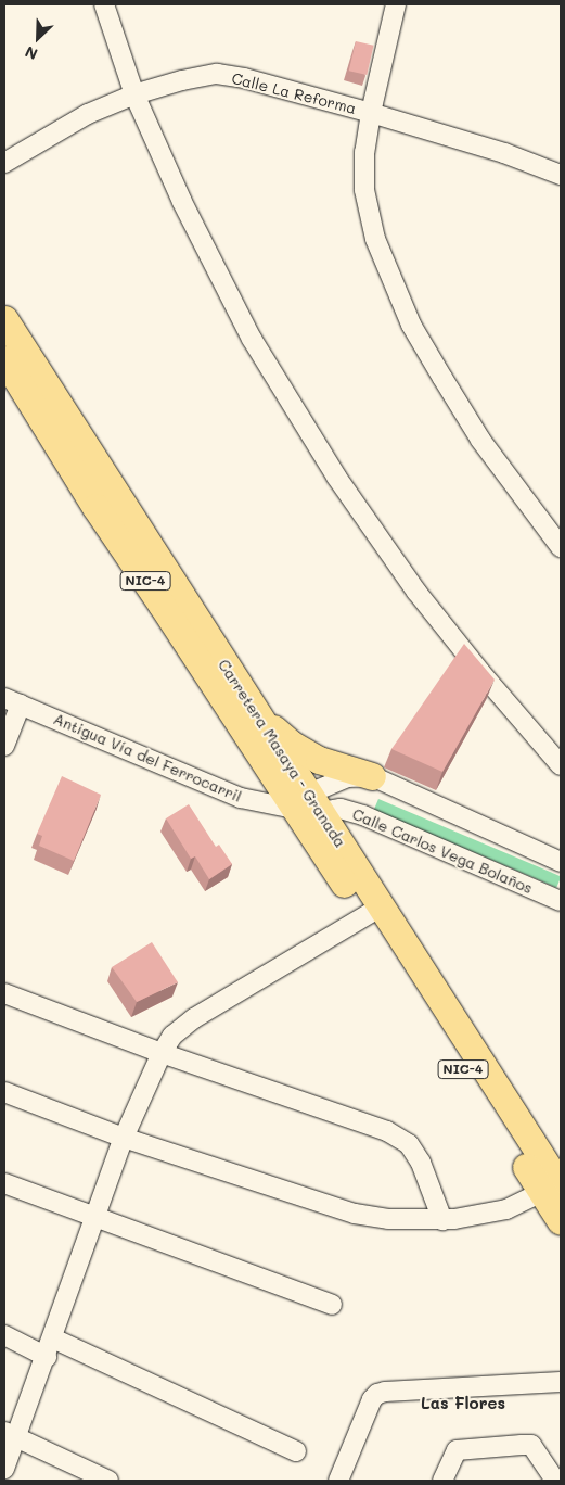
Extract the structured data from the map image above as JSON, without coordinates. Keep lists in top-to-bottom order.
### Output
{
  "streets": {
    "highway": ["NIC-4", "Carretera Masaya - Granada"],
    "street": ["Calle La Reforma", "Antigua Vía del Ferrocarril", "Calle Carlos Vega Bolaños"]
  },
  "crossings": [
    ["Carretera Masaya - Granada", "Antigua Vía del Ferrocarril"],
    ["Carretera Masaya - Granada", "Calle Carlos Vega Bolaños"],
    ["Antigua Vía del Ferrocarril", "Calle Carlos Vega Bolaños"]
  ],
  "districts": ["Las Flores"],
  "north": "bottom left"
}
